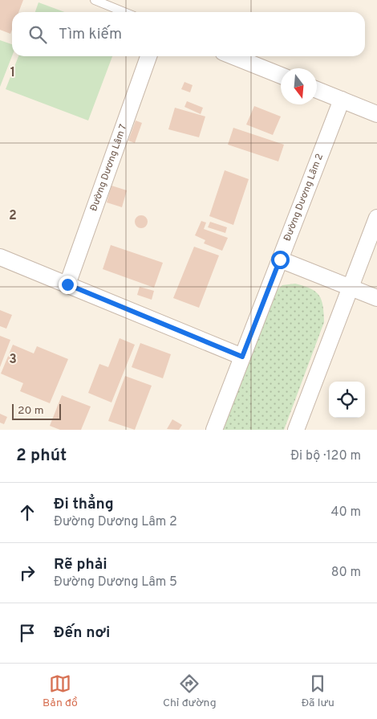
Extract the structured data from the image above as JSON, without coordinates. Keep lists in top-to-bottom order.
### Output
{
  "streets": {
    "street": ["Đường Dương Lâm 7", "Đường Dương Lâm 2"]
  },
  "scale_bar": "20 m",
  "north": "bottom",
  "page": {
    "search": "Tìm kiếm",
    "scale": "20 m",
    "heading": ["2 phút", "Đi bộ · 120 m"],
    "list": [
      ["Đi thẳng", "Đường Dương Lâm 2", "40 m"],
      ["Rẽ phải", "Đường Dương Lâm 5", "80 m"],
      "Đến nơi"
    ],
    "nav": ["Bản đồ", "Chỉ đường", "Đã lưu"]
  },
  "grid": {
    "rows": ["1", "2", "3"]
  }
}
